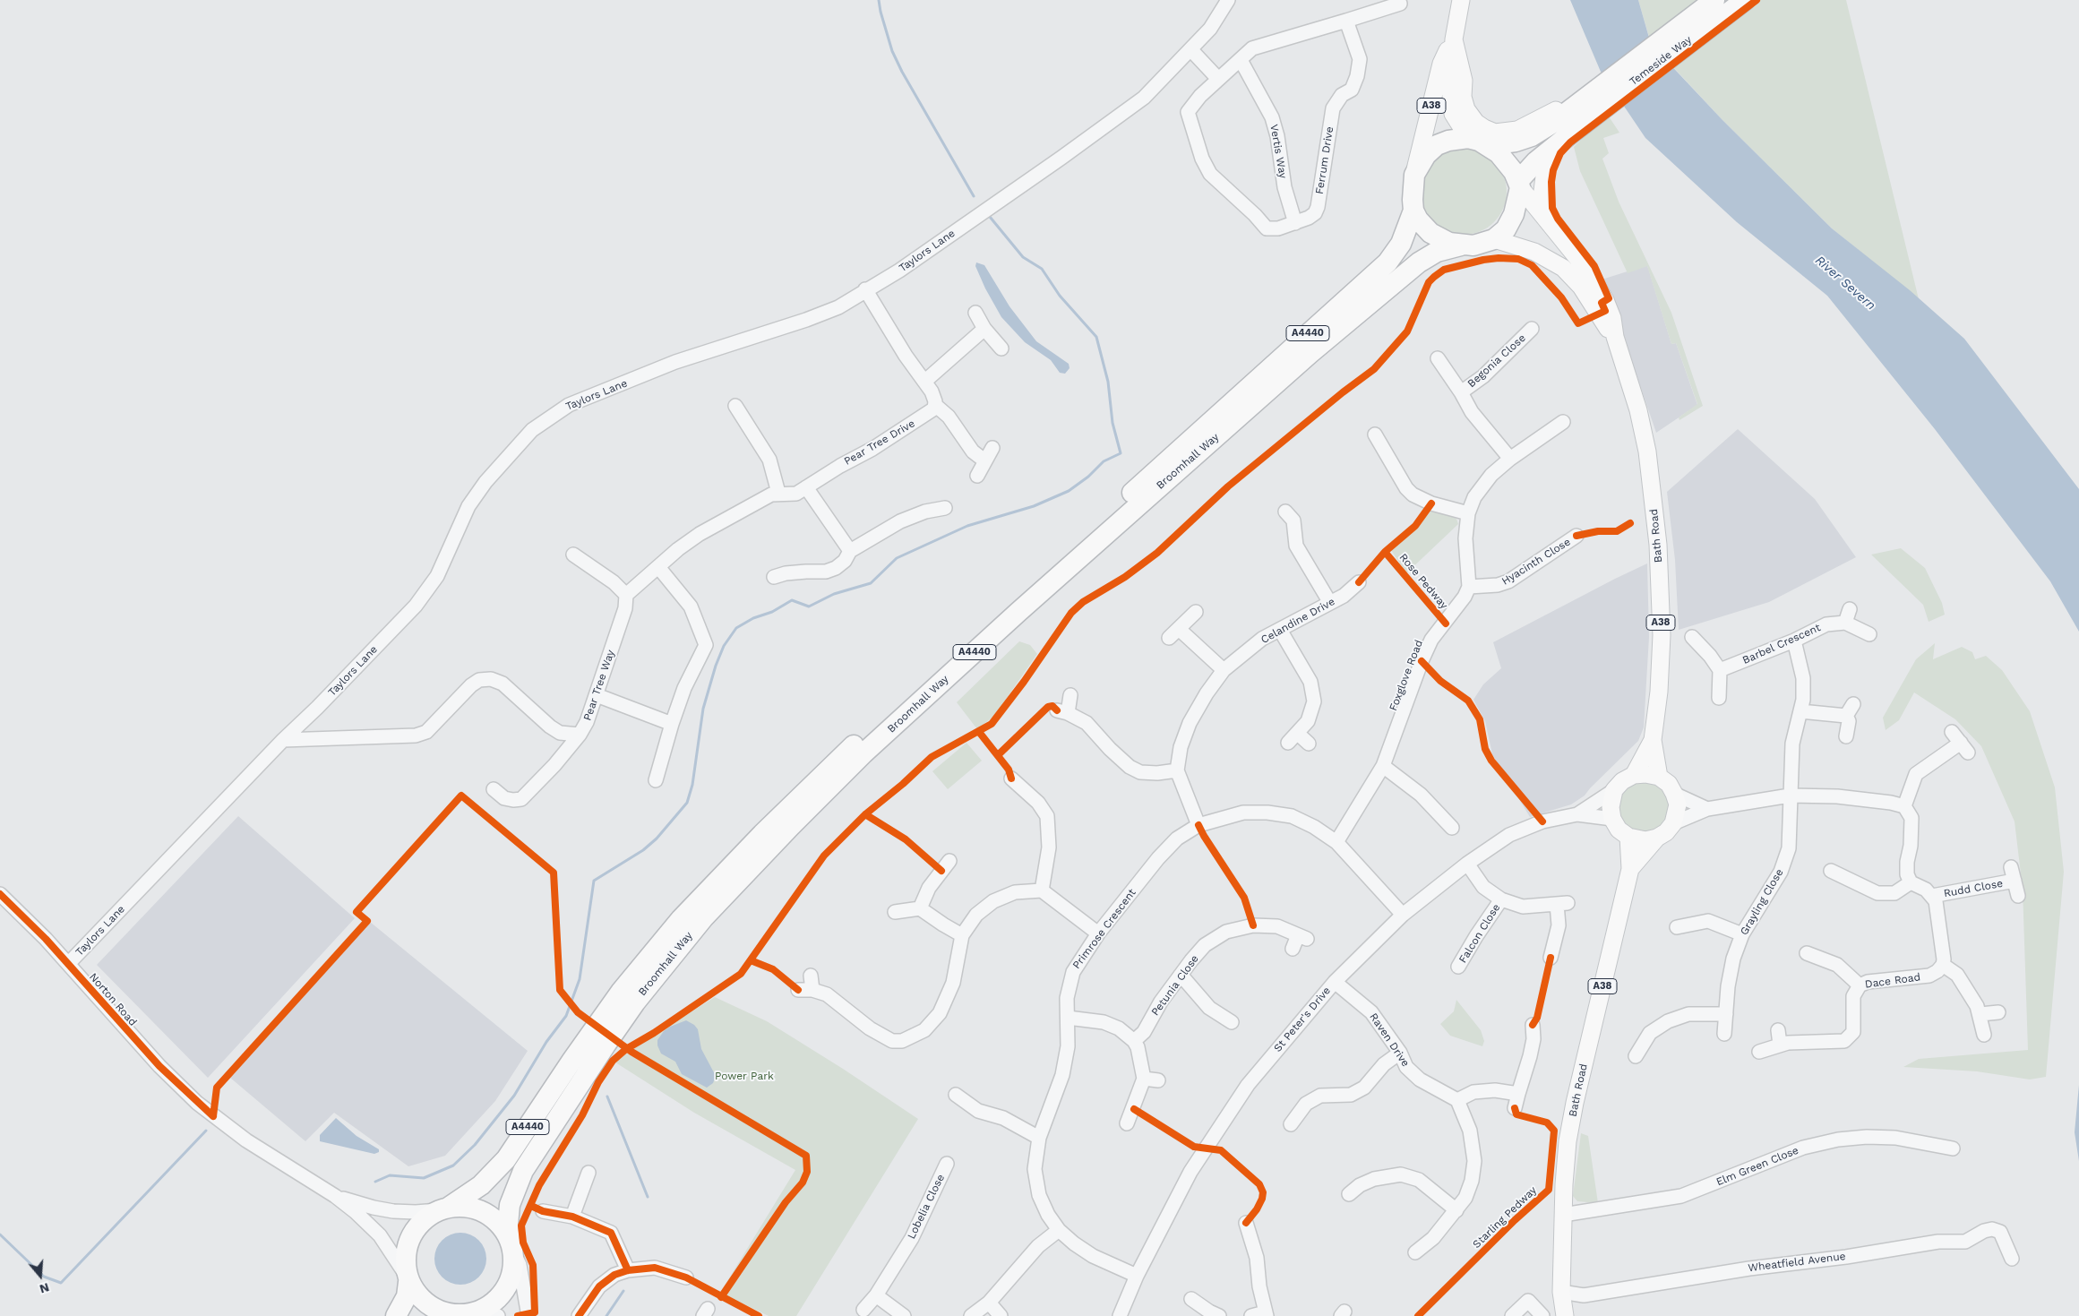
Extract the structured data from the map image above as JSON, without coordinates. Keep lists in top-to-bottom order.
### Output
{
  "streets": {
    "highway": ["Temeside Way", "A4440", "Broomhall Way"],
    "main road": ["A38", "Bath Road"],
    "street": [
      "Vertis Way",
      "Ferrum Drive",
      "Taylors Lane",
      "Begonia Close",
      "Pear Tree Drive",
      "Hyacinth Close",
      "Celandine Drive",
      "Barbel Crescent",
      "Foxglove Road",
      "Pear Tree Way",
      "Rudd Close",
      "Grayling Close",
      "Primrose Crescent",
      "Falcon Close",
      "Dace Road",
      "Petunia Close",
      "Norton Road",
      "St Peter's Drive",
      "Raven Drive",
      "Elm Green Close",
      "Lobelia Close",
      "Wheatfield Avenue"
    ],
    "cycle path": ["Rose Pedway", "Starling Pedway"]
  },
  "crossings": [
    ["Temeside Way", "A38"],
    ["Temeside Way", "Broomhall Way"],
    ["Temeside Way", "Bath Road"],
    ["A38", "Broomhall Way"],
    ["A38", "Bath Road"],
    ["Vertis Way", "Ferrum Drive"],
    ["Taylors Lane", "Pear Tree Way"],
    ["Taylors Lane", "Norton Road"],
    ["Pear Tree Drive", "Pear Tree Way"],
    ["Broomhall Way", "Bath Road"],
    ["Broomhall Way", "Norton Road"],
    ["Bath Road", "St Peter's Drive"],
    ["Bath Road", "Elm Green Close"],
    ["Bath Road", "Wheatfield Avenue"],
    ["Hyacinth Close", "Foxglove Road"],
    ["Barbel Crescent", "Grayling Close"],
    ["Foxglove Road", "Primrose Crescent"],
    ["Primrose Crescent", "St Peter's Drive"],
    ["St Peter's Drive", "Raven Drive"]
  ],
  "water": ["River Severn"],
  "parks": ["Power Park"],
  "north": "bottom"
}
